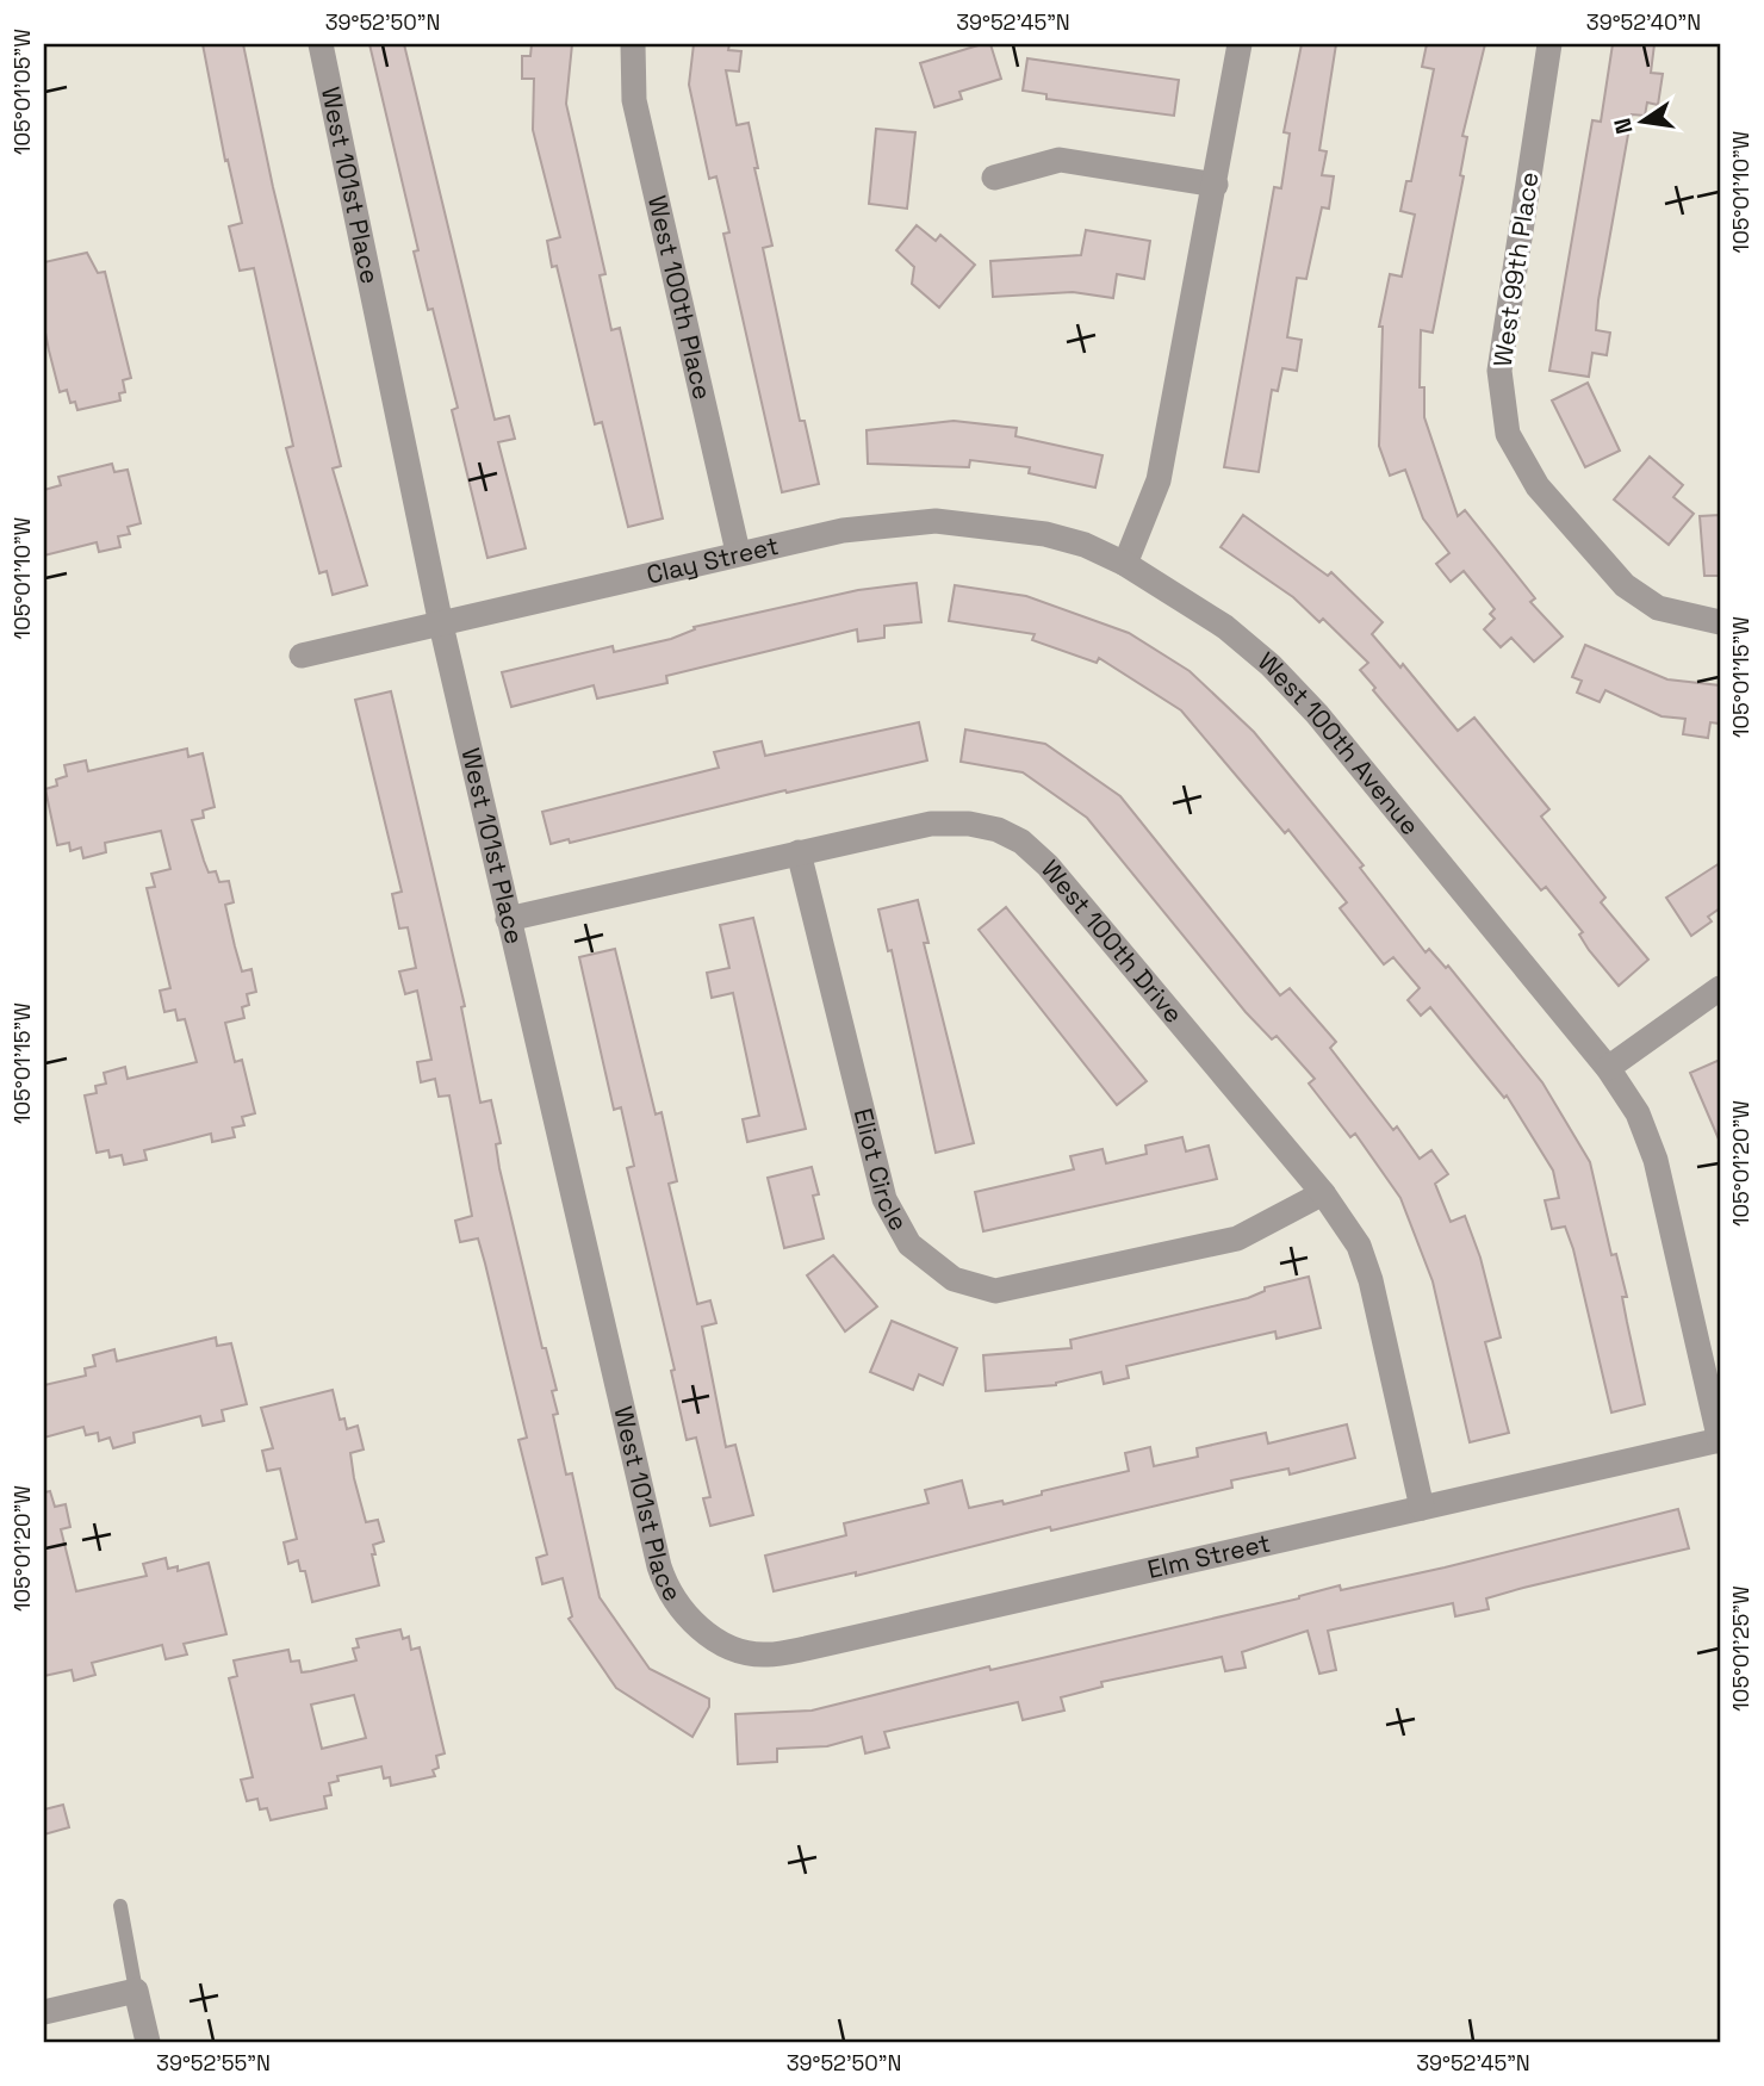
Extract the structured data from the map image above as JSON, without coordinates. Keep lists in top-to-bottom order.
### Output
{
  "streets": {
    "street": [
      "West 101st Place",
      "West 99th Place",
      "West 100th Place",
      "Clay Street",
      "West 100th Avenue",
      "West 100th Drive",
      "Eliot Circle",
      "Elm Street"
    ]
  },
  "crossings": [
    ["West 101st Place", "Clay Street"],
    ["West 101st Place", "West 100th Drive"],
    ["West 101st Place", "Elm Street"],
    ["West 100th Place", "Clay Street"],
    ["Clay Street", "West 100th Avenue"],
    ["West 100th Avenue", "Elm Street"],
    ["West 100th Drive", "Eliot Circle"],
    ["West 100th Drive", "Elm Street"]
  ],
  "north": "left",
  "coordinates": [
    "39°52'50\"N",
    "39°52'45\"N",
    "39°52'40\"N",
    "105°01'05\"W",
    "105°01'10\"W",
    "105°01'15\"W",
    "105°01'20\"W",
    "105°01'25\"W",
    "39°52'55\"N"
  ]
}
